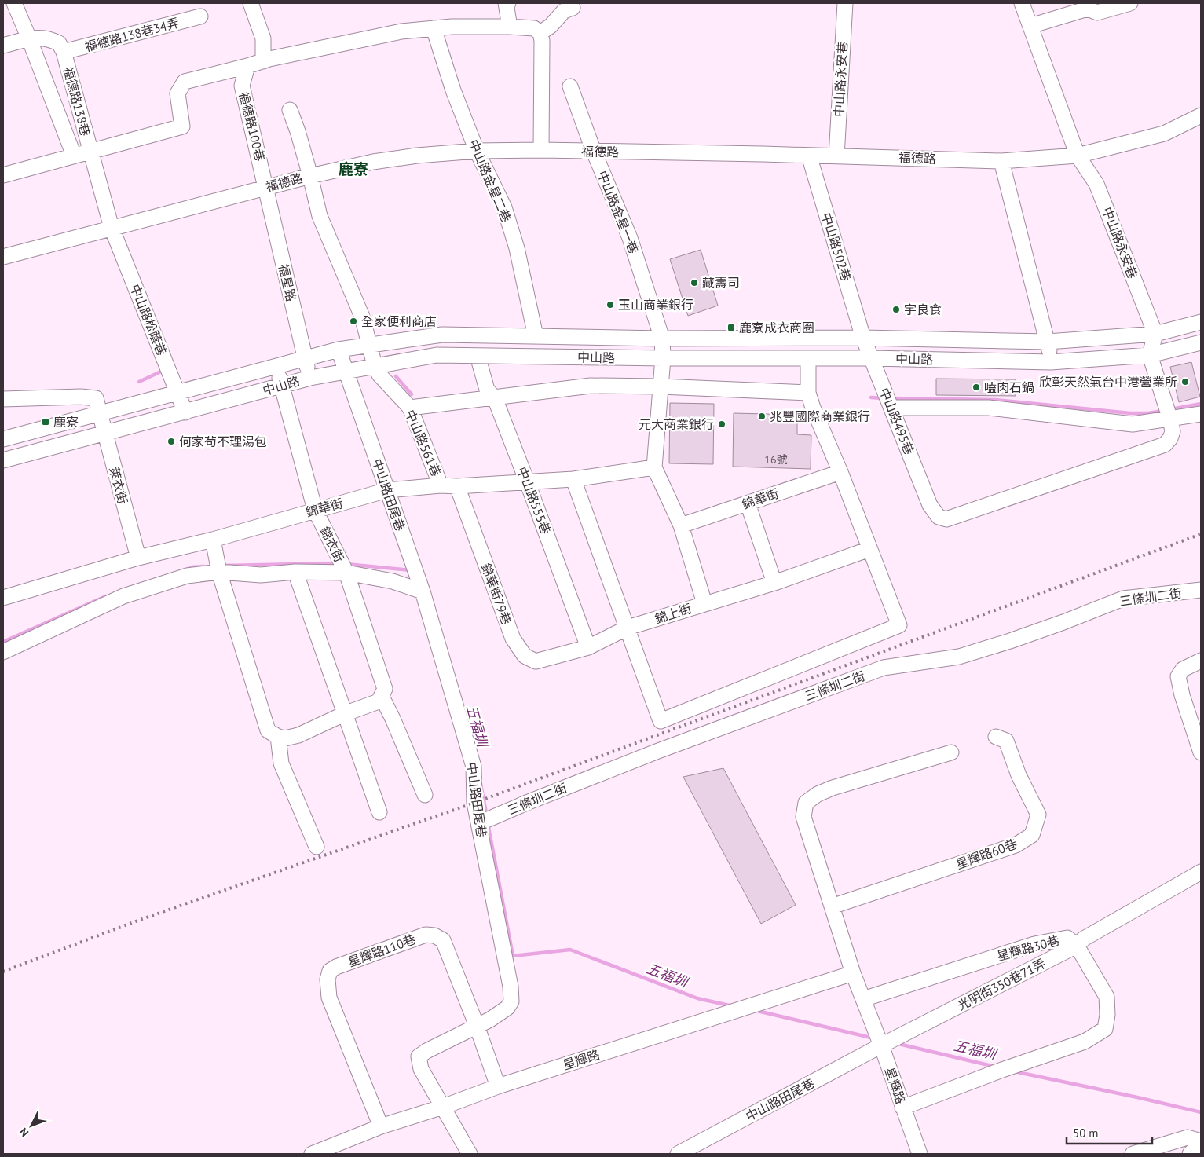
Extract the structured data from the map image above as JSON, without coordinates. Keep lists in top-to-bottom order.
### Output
{
  "streets": {
    "street": [
      "福德路138巷34弄",
      "中山路永安巷",
      "福德路138巷",
      "福德路100巷",
      "福德路",
      "中山路金星二巷",
      "中山路金星一巷",
      "中山路502巷",
      "福星路",
      "中山路松蔭巷",
      "中山路",
      "中山路495巷",
      "中山路561巷",
      "萊衣街",
      "中山路田尾巷",
      "錦華街",
      "中山路555巷",
      "錦衣街",
      "錦華街79巷",
      "三條圳二街",
      "錦上街",
      "星輝路60巷",
      "星輝路30巷",
      "星輝路110巷",
      "光明街350巷71弄",
      "星輝路"
    ]
  },
  "crossings": [
    ["福德路138巷34弄", "福德路138巷"],
    ["中山路永安巷", "福德路"],
    ["中山路永安巷", "中山路"],
    ["福德路138巷", "福德路"],
    ["福德路138巷", "中山路松蔭巷"],
    ["福德路100巷", "福德路"],
    ["福德路100巷", "福星路"],
    ["福德路", "中山路金星二巷"],
    ["福德路", "中山路金星一巷"],
    ["福德路", "中山路502巷"],
    ["福德路", "福星路"],
    ["福德路", "中山路松蔭巷"],
    ["中山路金星二巷", "中山路"],
    ["中山路金星一巷", "中山路"],
    ["中山路502巷", "中山路"],
    ["中山路502巷", "中山路495巷"],
    ["福星路", "中山路"],
    ["中山路松蔭巷", "中山路"],
    ["中山路", "中山路495巷"],
    ["中山路", "中山路561巷"],
    ["中山路", "萊衣街"],
    ["中山路", "中山路田尾巷"],
    ["中山路", "中山路555巷"],
    ["中山路", "錦衣街"],
    ["中山路561巷", "錦華街"],
    ["萊衣街", "錦華街"],
    ["中山路田尾巷", "錦華街"],
    ["中山路田尾巷", "三條圳二街"],
    ["中山路田尾巷", "星輝路110巷"],
    ["中山路田尾巷", "光明街350巷71弄"],
    ["中山路田尾巷", "星輝路"],
    ["錦華街", "中山路555巷"],
    ["錦華街", "錦衣街"],
    ["錦華街", "錦華街79巷"],
    ["中山路555巷", "錦華街79巷"],
    ["中山路555巷", "錦上街"],
    ["錦華街79巷", "錦上街"],
    ["星輝路60巷", "星輝路"],
    ["星輝路30巷", "光明街350巷71弄"],
    ["星輝路30巷", "星輝路"],
    ["星輝路110巷", "星輝路"],
    ["光明街350巷71弄", "星輝路"]
  ],
  "districts": ["鹿寮"],
  "water": ["五福圳"],
  "places": {
    "other": [
      "藏壽司",
      "玉山商業銀行",
      "宇良食",
      "全家便利商店",
      "欣彰天然氣台中港營業所",
      "嗑肉石鍋",
      "兆豐國際商業銀行",
      "元大商業銀行",
      "何家茍不理湯包"
    ],
    "transit": ["鹿寮成衣商圈", "鹿寮"]
  },
  "house_numbers": ["16號"],
  "scale_bar": "50 m",
  "north": "bottom left"
}
